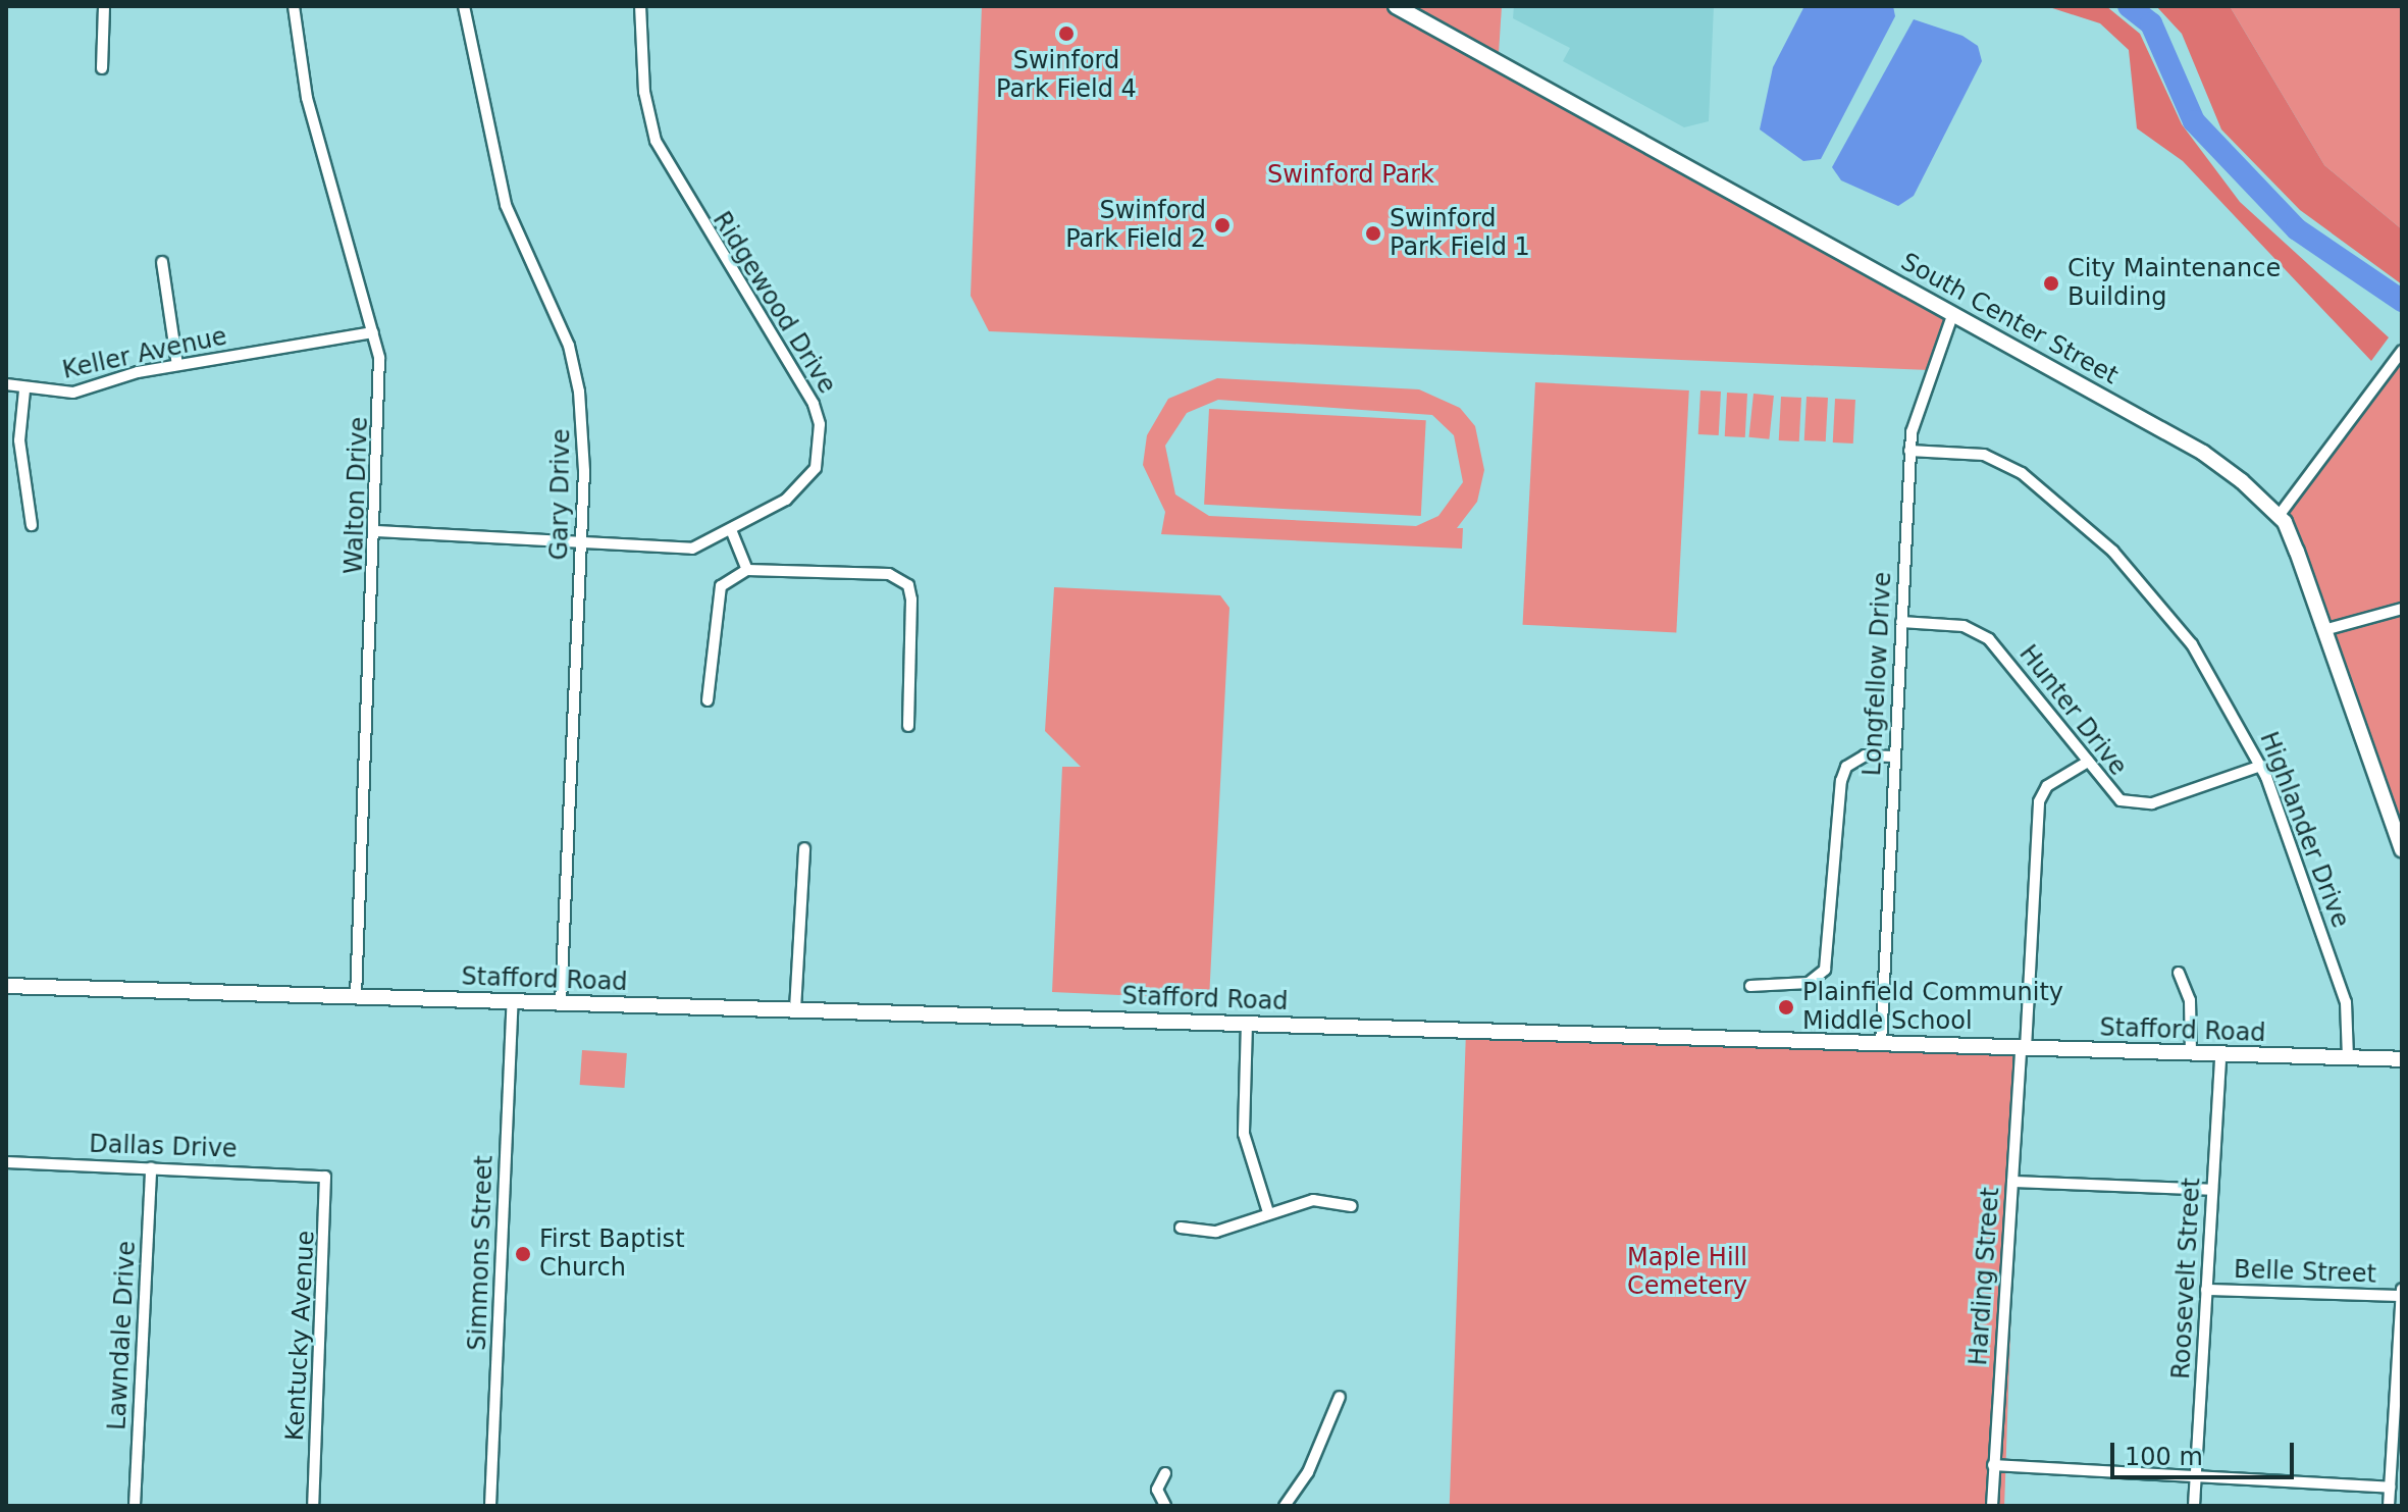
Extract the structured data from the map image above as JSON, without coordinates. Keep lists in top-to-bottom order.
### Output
{
  "streets": {
    "street": [
      "Ridgewood Drive",
      "South Center Street",
      "Keller Avenue",
      "Gary Drive",
      "Walton Drive",
      "Longfellow Drive",
      "Hunter Drive",
      "Highlander Drive",
      "Stafford Road",
      "Dallas Drive",
      "Simmons Street",
      "Belle Street",
      "Harding Street",
      "Roosevelt Street",
      "Lawndale Drive",
      "Kentucky Avenue"
    ]
  },
  "crossings": [
    ["Ridgewood Drive", "Gary Drive"],
    ["Ridgewood Drive", "Walton Drive"],
    ["South Center Street", "Longfellow Drive"],
    ["Keller Avenue", "Walton Drive"],
    ["Gary Drive", "Stafford Road"],
    ["Walton Drive", "Stafford Road"],
    ["Longfellow Drive", "Hunter Drive"],
    ["Longfellow Drive", "Highlander Drive"],
    ["Longfellow Drive", "Stafford Road"],
    ["Hunter Drive", "Highlander Drive"],
    ["Hunter Drive", "Harding Street"],
    ["Highlander Drive", "Stafford Road"],
    ["Stafford Road", "Simmons Street"],
    ["Stafford Road", "Harding Street"],
    ["Stafford Road", "Roosevelt Street"],
    ["Dallas Drive", "Lawndale Drive"],
    ["Dallas Drive", "Kentucky Avenue"],
    ["Belle Street", "Roosevelt Street"]
  ],
  "parks": ["Swinford Park", "Maple Hill Cemetery"],
  "places": [
    "Swinford Park Field 4",
    "Swinford Park Field 2",
    "Swinford Park Field 1",
    "City Maintenance Building",
    "Plainfield Community Middle School",
    "First Baptist Church"
  ],
  "scale_bar": "100 m"
}
